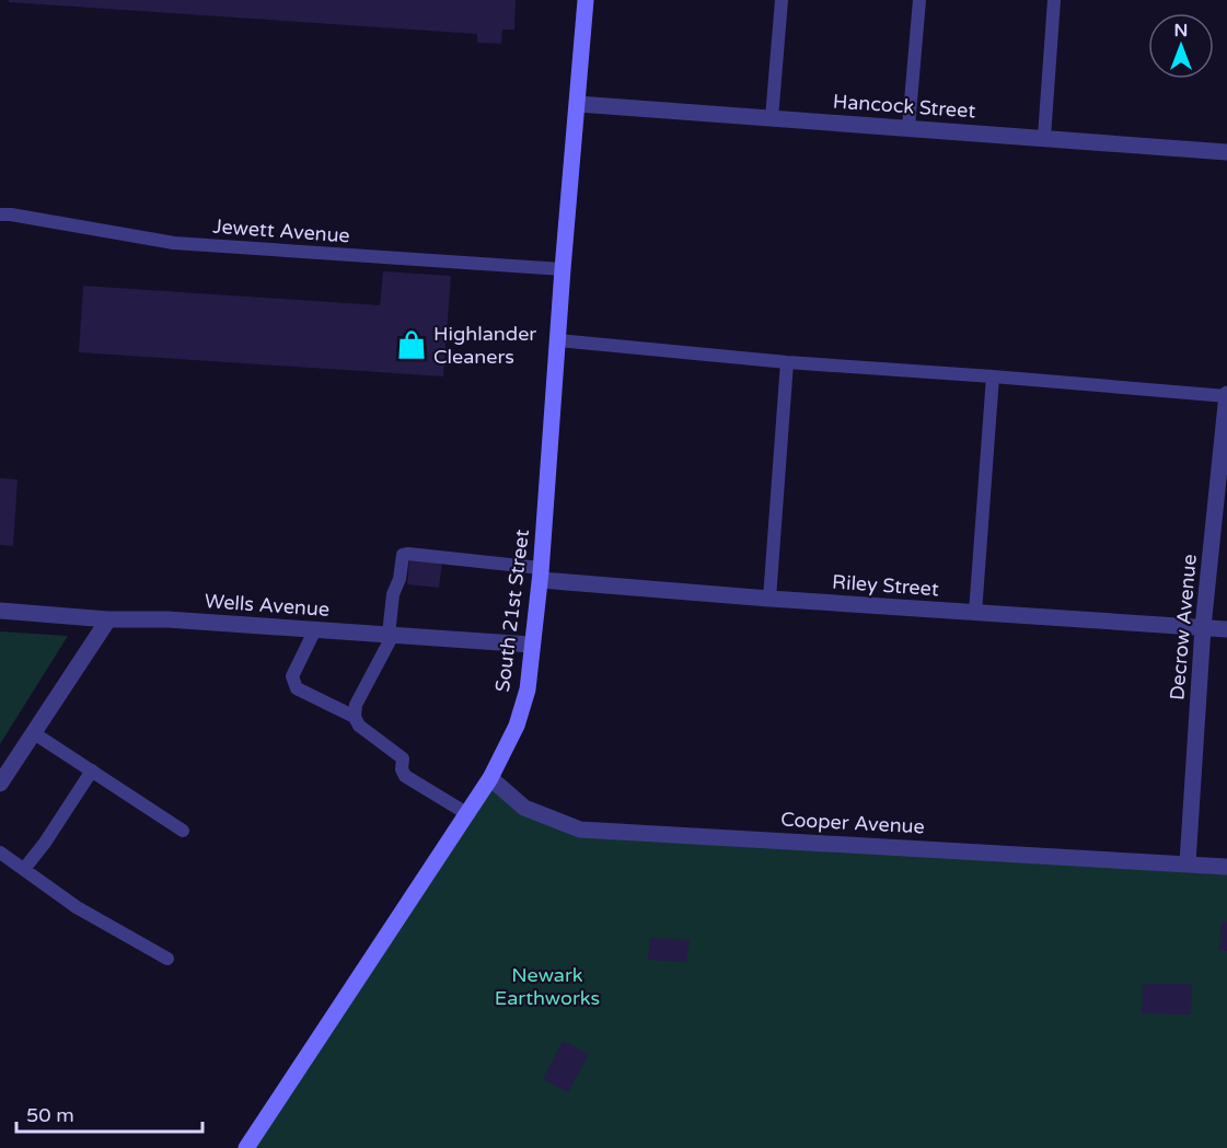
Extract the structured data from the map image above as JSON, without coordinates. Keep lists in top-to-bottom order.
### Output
{
  "streets": {
    "main road": ["South 21st Street"],
    "street": [
      "Hancock Street",
      "Riley Street",
      "Wells Avenue",
      "Decrow Avenue",
      "Cooper Avenue"
    ],
    "lane": ["Jewett Avenue"]
  },
  "crossings": [
    ["Hancock Street", "South 21st Street"],
    ["Jewett Avenue", "South 21st Street"],
    ["Riley Street", "South 21st Street"],
    ["Riley Street", "Decrow Avenue"],
    ["Wells Avenue", "South 21st Street"],
    ["South 21st Street", "Cooper Avenue"],
    ["Decrow Avenue", "Cooper Avenue"]
  ],
  "parks": ["Newark Earthworks"],
  "places": {
    "shop": ["Highlander Cleaners"]
  },
  "scale_bar": "50 m",
  "north": "top"
}
